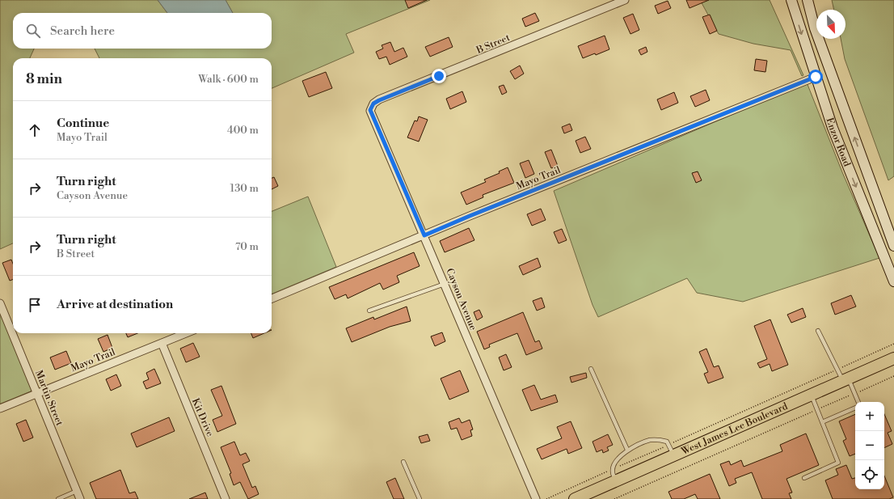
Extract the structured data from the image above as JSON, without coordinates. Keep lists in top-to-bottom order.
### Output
{
  "streets": {
    "main road": ["Enzor Road", "West James Lee Boulevard"],
    "street": [
      "B Street",
      "Mayo Trail",
      "Cayson Avenue",
      "Martin Street",
      "Kit Drive"
    ]
  },
  "crossings": [
    ["B Street", "Cayson Avenue"],
    ["Enzor Road", "Mayo Trail"],
    ["Mayo Trail", "Cayson Avenue"],
    ["Mayo Trail", "Martin Street"],
    ["Mayo Trail", "Kit Drive"]
  ],
  "north": "bottom right",
  "page": {
    "search": "Search here",
    "heading": ["8 min", "Walk · 600 m"],
    "list": [
      ["Continue", "Mayo Trail", "400 m"],
      ["Turn right", "Cayson Avenue", "130 m"],
      ["Turn right", "B Street", "70 m"],
      "Arrive at destination"
    ],
    "map_buttons": ["+", "−"]
  }
}
